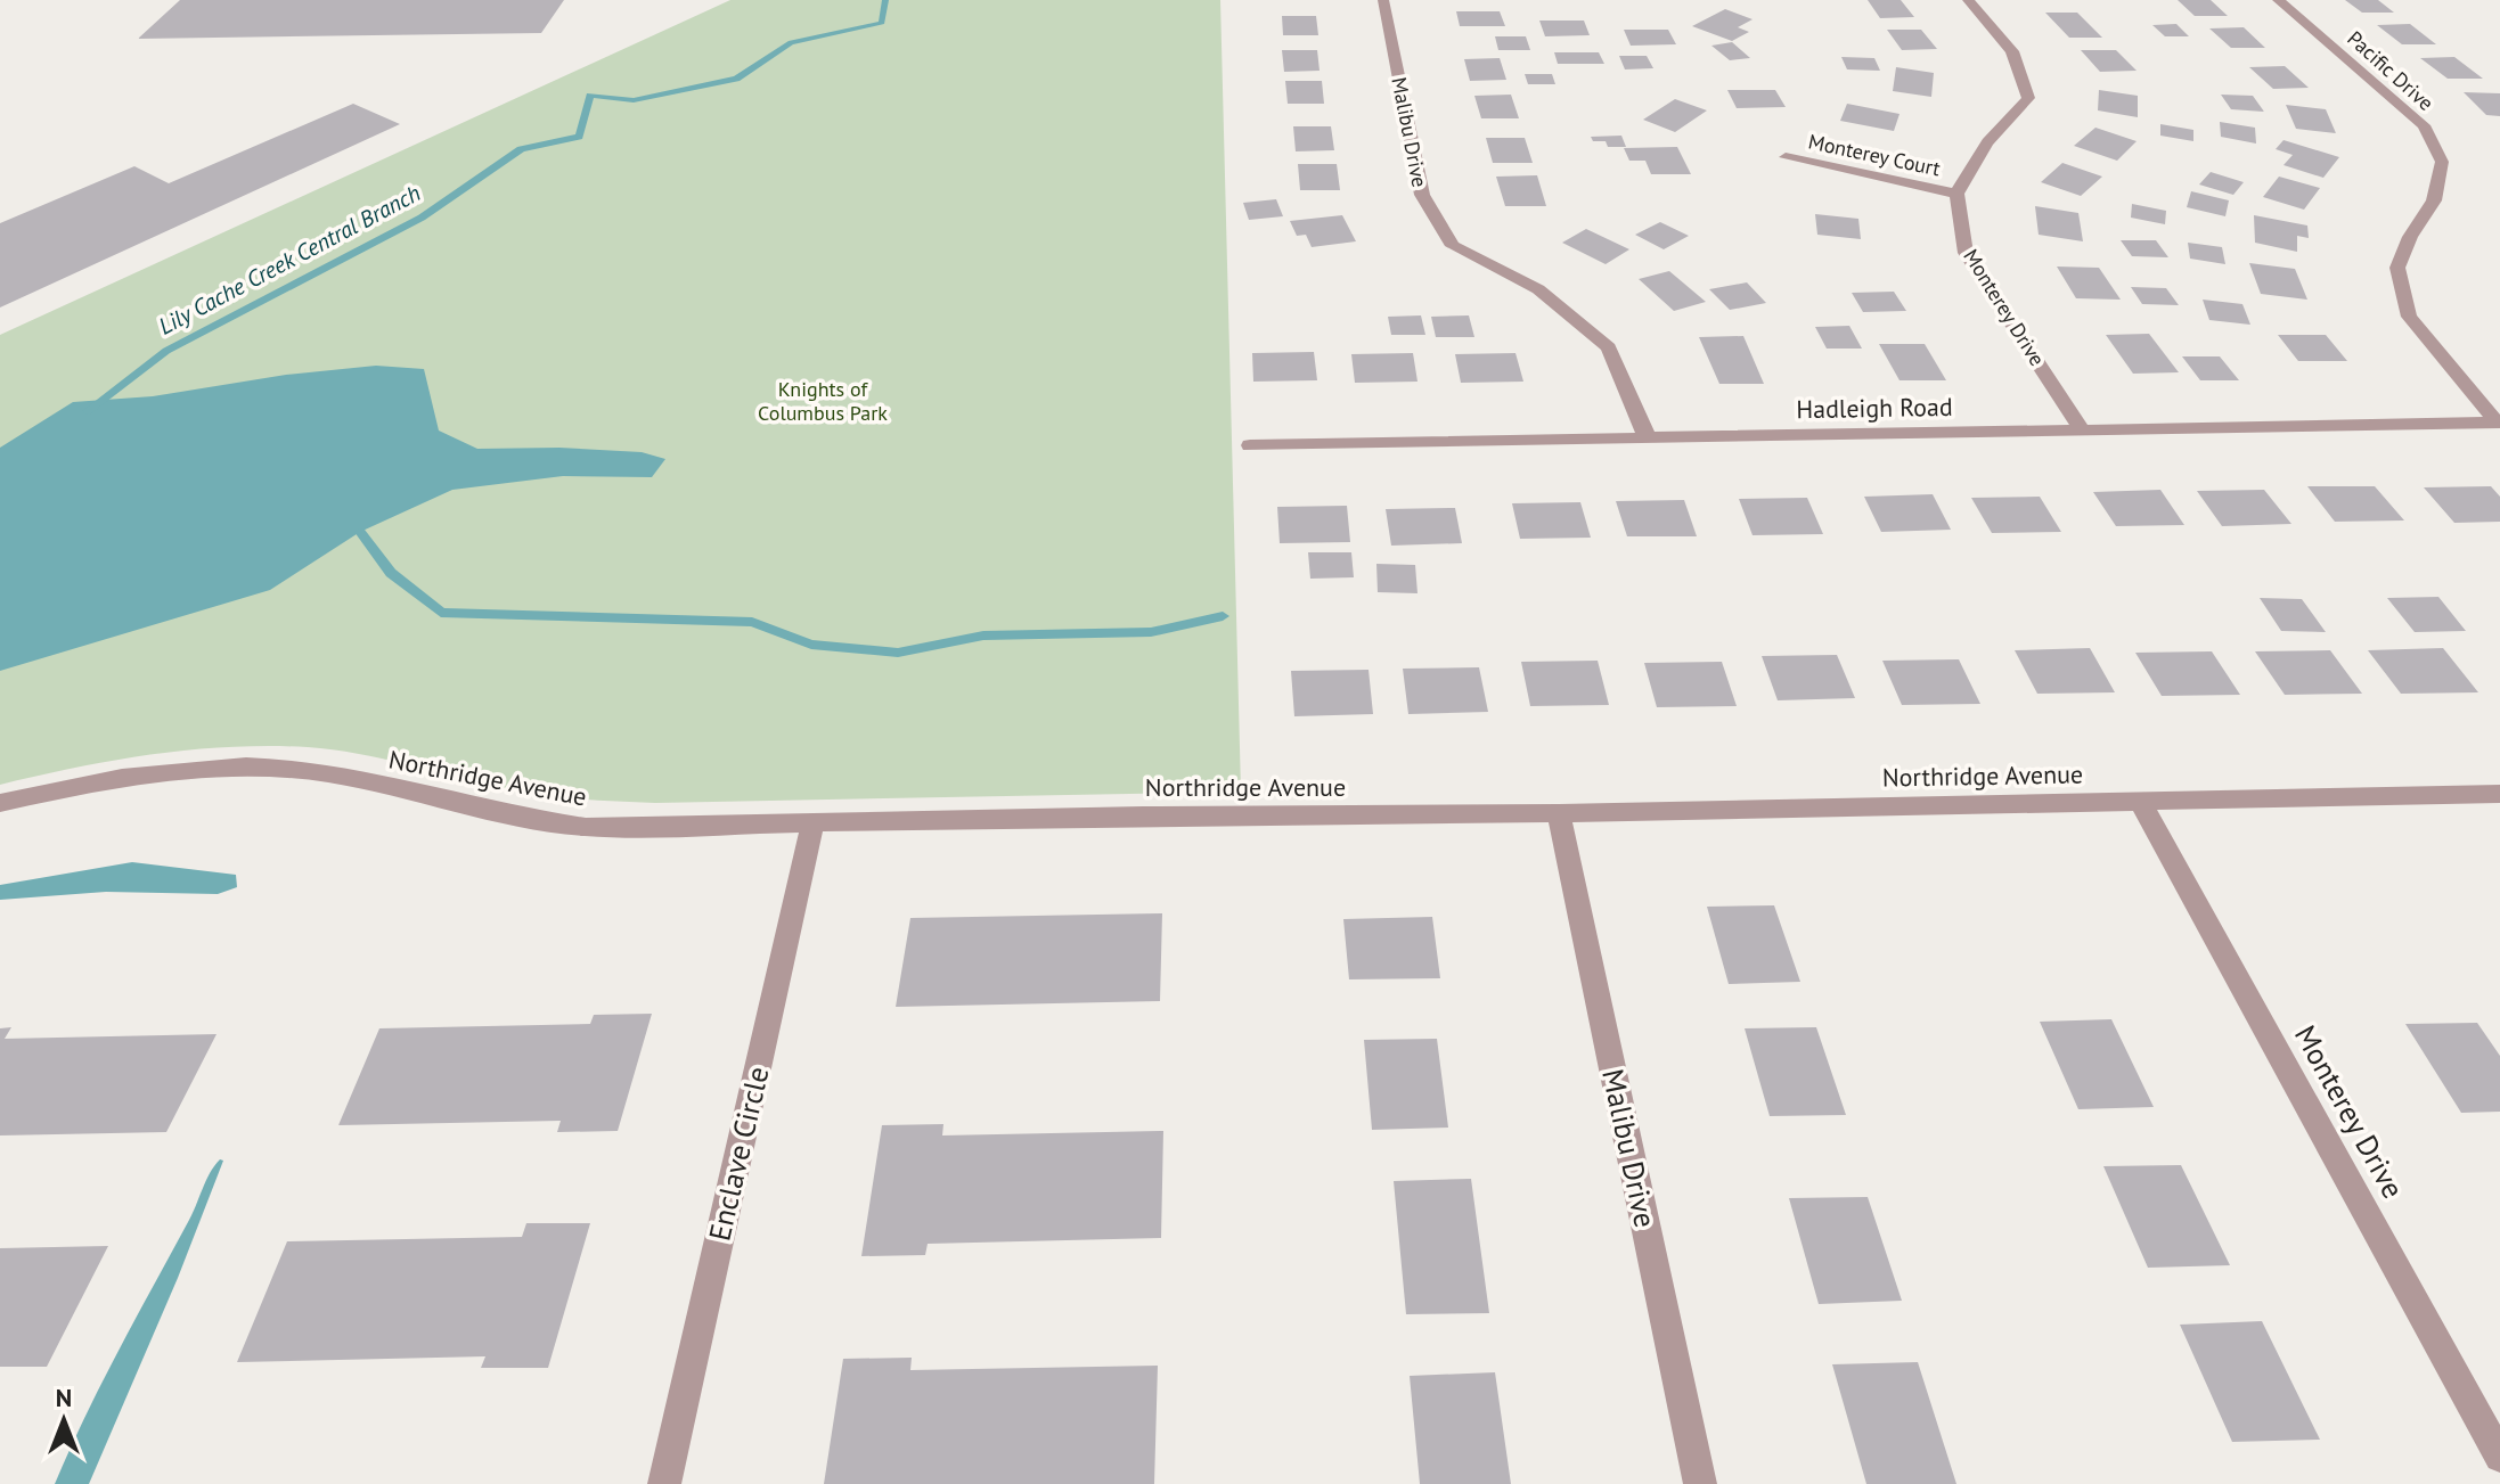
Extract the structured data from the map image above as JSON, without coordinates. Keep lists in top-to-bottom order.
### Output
{
  "streets": {
    "street": [
      "Pacific Drive",
      "Malibu Drive",
      "Monterey Court",
      "Monterey Drive",
      "Hadleigh Road",
      "Northridge Avenue",
      "Enclave Circle"
    ]
  },
  "crossings": [
    ["Pacific Drive", "Hadleigh Road"],
    ["Malibu Drive", "Hadleigh Road"],
    ["Malibu Drive", "Northridge Avenue"],
    ["Monterey Court", "Monterey Drive"],
    ["Monterey Drive", "Hadleigh Road"],
    ["Monterey Drive", "Northridge Avenue"],
    ["Northridge Avenue", "Enclave Circle"]
  ],
  "water": ["Lily Cache Creek Central Branch"],
  "parks": ["Knights of Columbus Park"],
  "north": "top"
}
